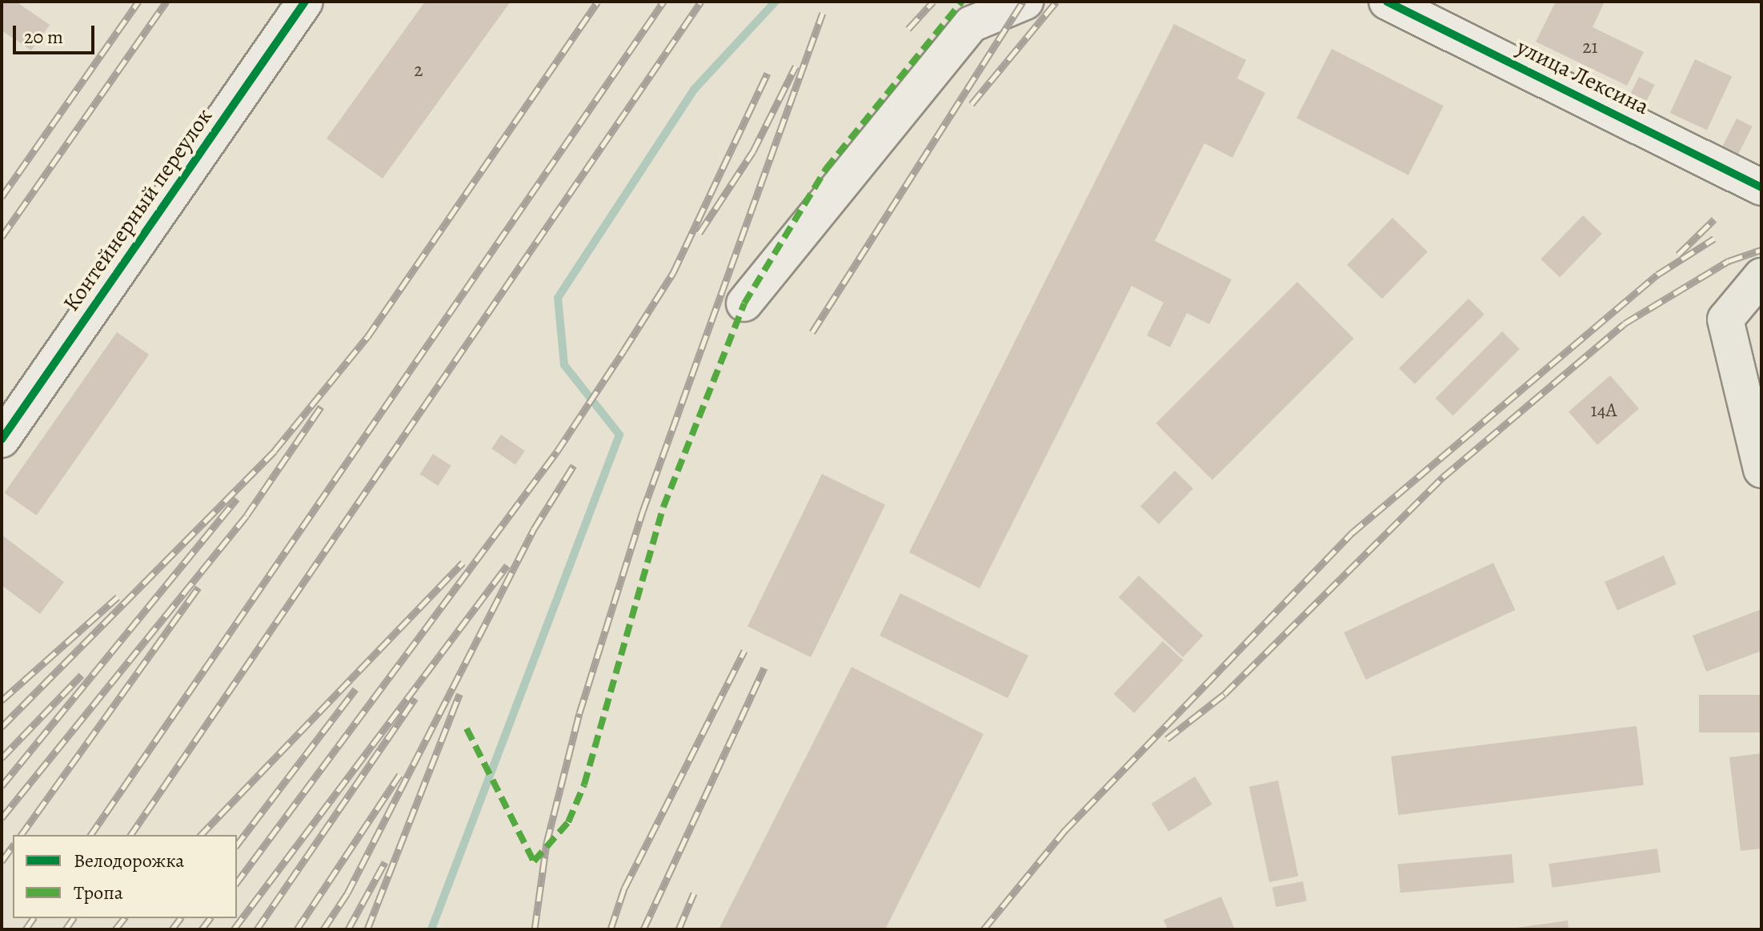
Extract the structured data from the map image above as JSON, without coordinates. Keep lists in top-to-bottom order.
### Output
{
  "streets": {
    "street": ["улица Лексина", "Контейнерный переулок"]
  },
  "house_numbers": ["21", "2", "14А"],
  "legend": ["Велодорожка", "Тропа"],
  "scale_bar": "20 m"
}
